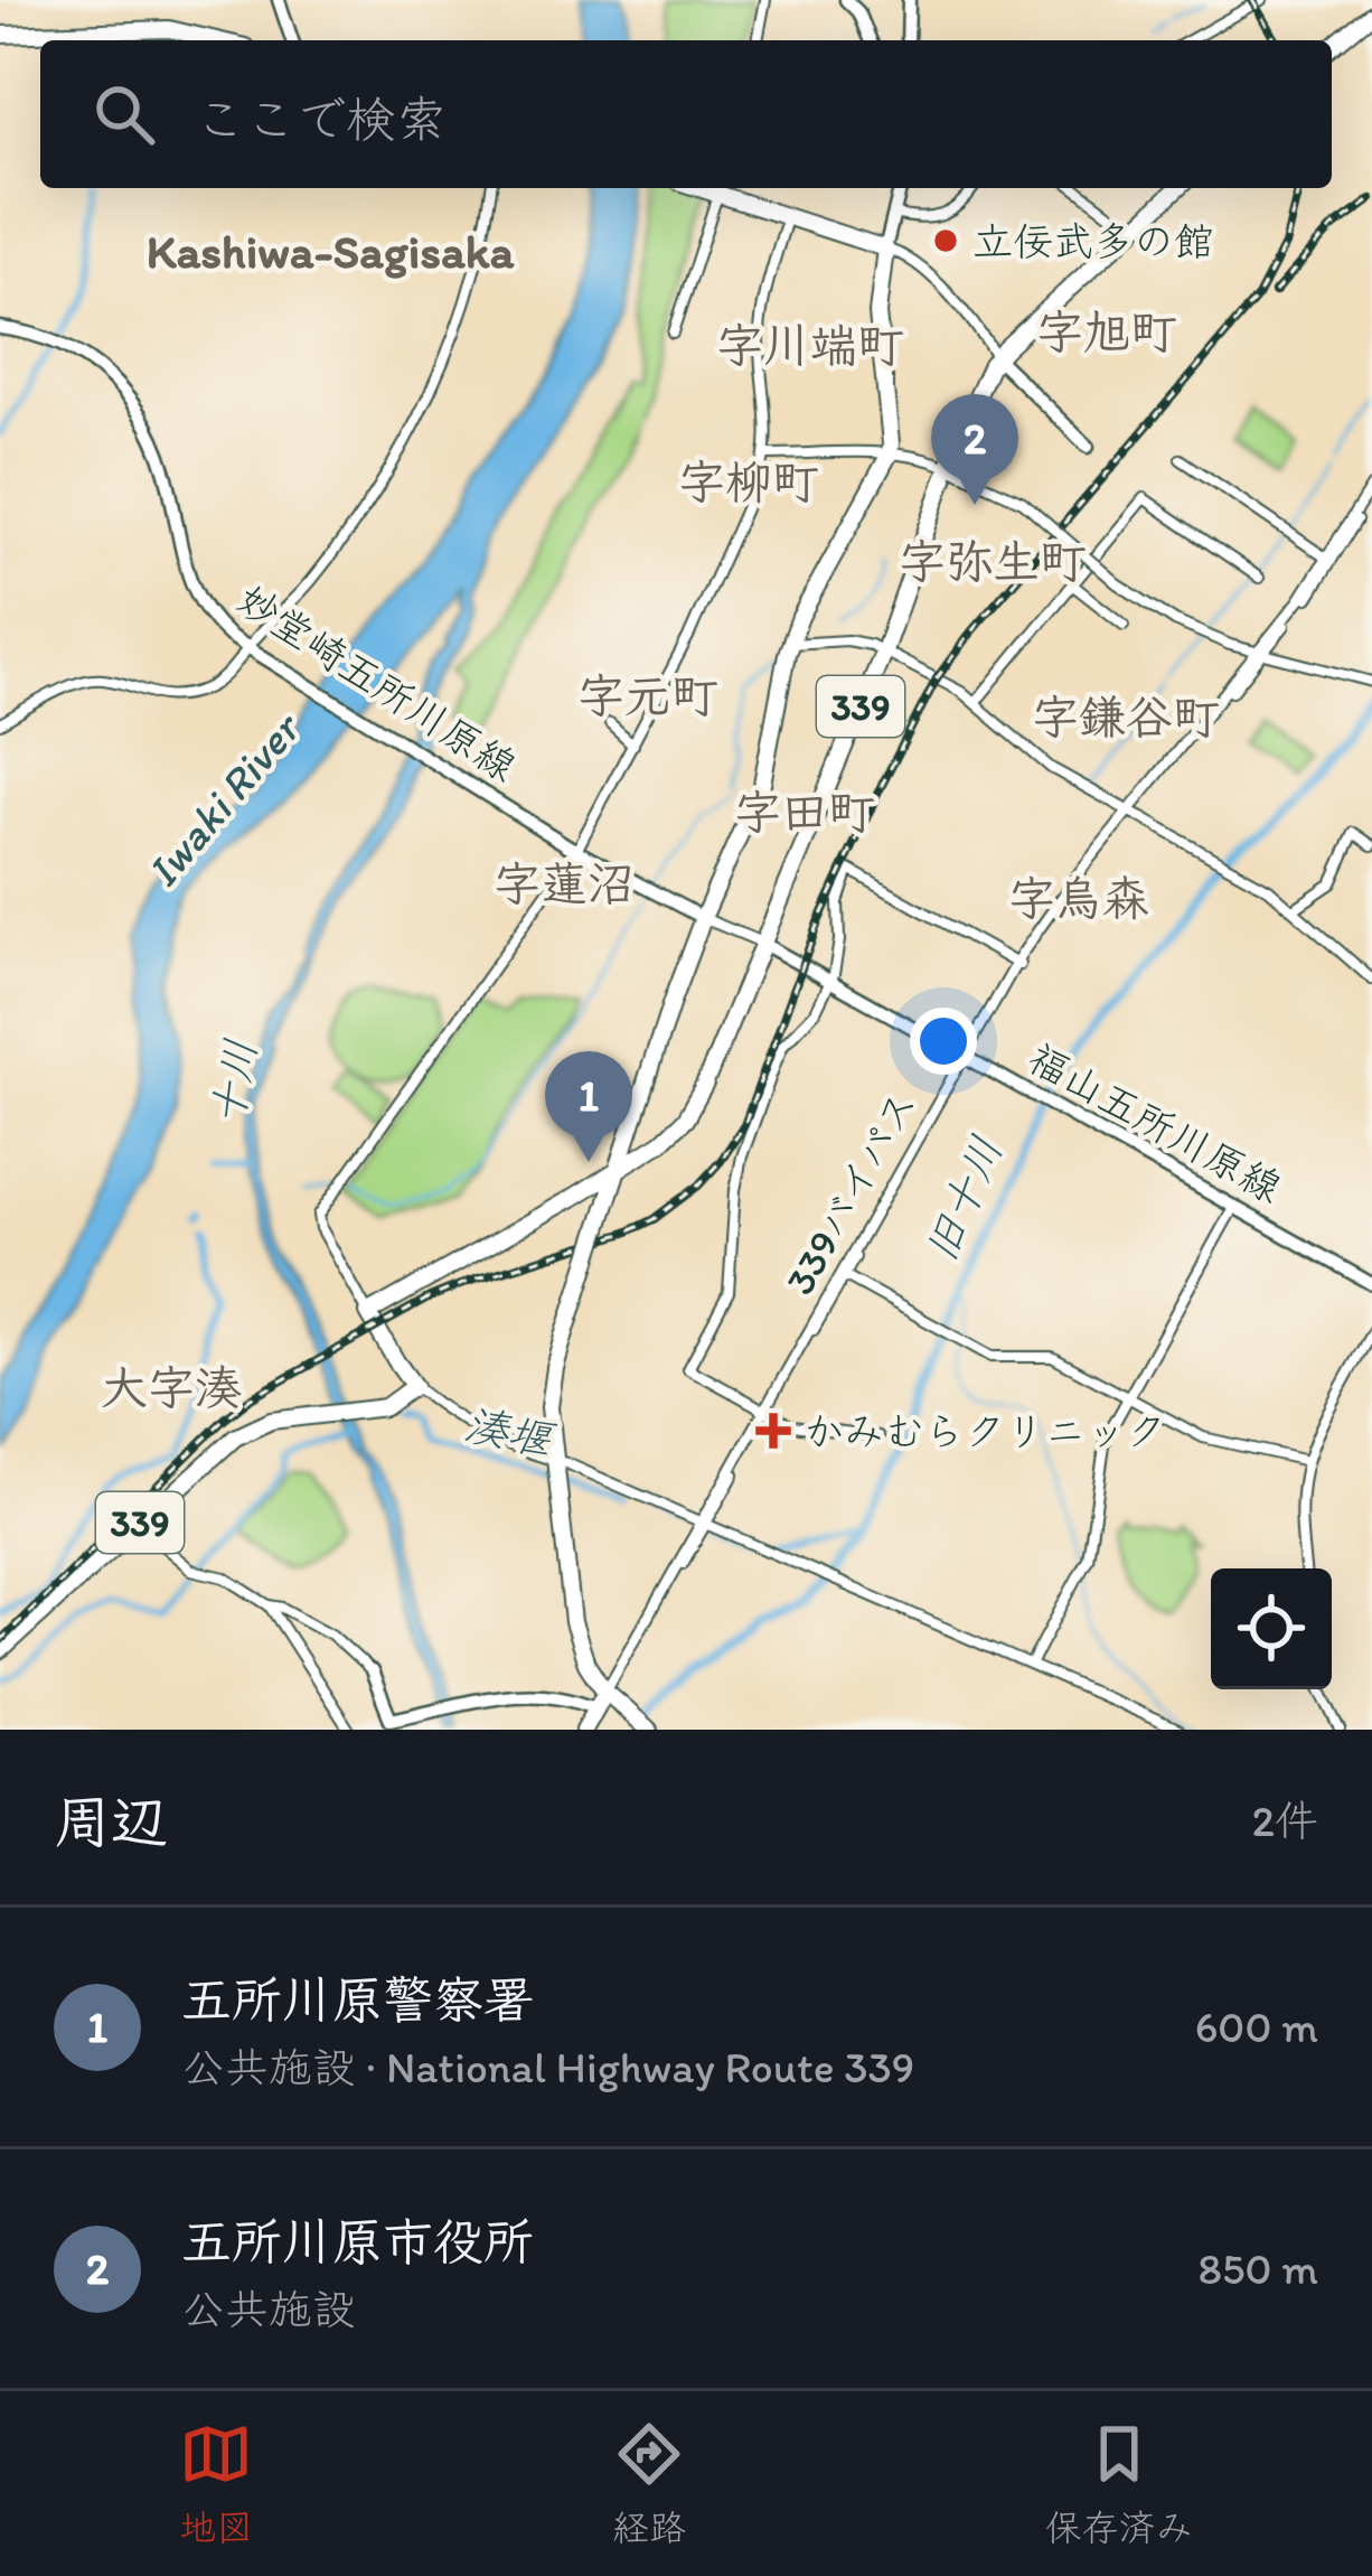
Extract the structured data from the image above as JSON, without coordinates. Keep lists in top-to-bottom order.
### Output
{
  "streets": {
    "highway": ["339"],
    "main road": ["妙堂崎五所川原線", "福山五所川原線"],
    "street": ["339バイパス"]
  },
  "crossings": [
    ["339", "福山五所川原線"],
    ["福山五所川原線", "339バイパス"]
  ],
  "districts": [
    "Kashiwa-Sagisaka",
    "字旭町",
    "字川端町",
    "字柳町",
    "字弥生町",
    "字元町",
    "字鎌谷町",
    "字田町",
    "字蓮沼",
    "字烏森",
    "大字湊"
  ],
  "water": [
    "Iwaki River",
    "十川",
    "旧十川",
    "湊堰"
  ],
  "places": {
    "other": ["立佞武多の館"],
    "health": ["かみむらクリニック"]
  },
  "page": {
    "search": "ここで検索",
    "pins": ["2", "1"],
    "heading": ["周辺", "2件"],
    "list": [
      {
        "mark": "1",
        "name": "五所川原警察署",
        "note": "公共施設 · National Highway Route 339",
        "value": "600 m"
      },
      {
        "mark": "2",
        "name": "五所川原市役所",
        "note": "公共施設",
        "value": "850 m"
      }
    ],
    "nav": ["地図", "経路", "保存済み"]
  }
}
